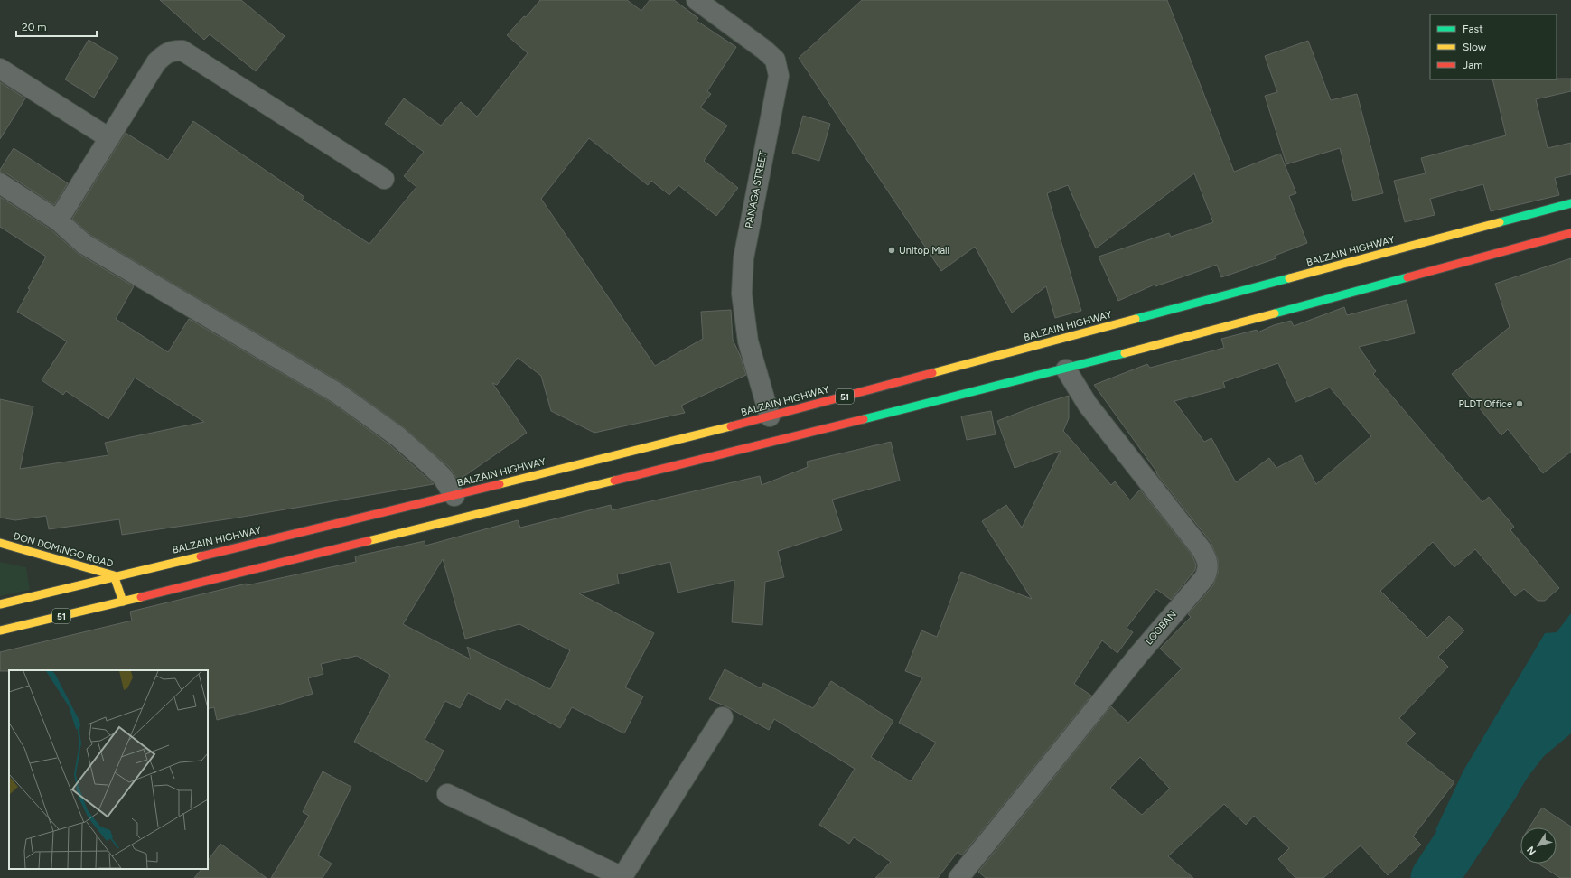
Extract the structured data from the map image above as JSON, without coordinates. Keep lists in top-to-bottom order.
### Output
{
  "streets": {
    "main road": ["BALZAIN HIGHWAY", "51", "DON DOMINGO ROAD"],
    "street": ["PANAGA STREET", "LOOBAN"]
  },
  "crossings": [
    ["PANAGA STREET", "BALZAIN HIGHWAY"],
    ["BALZAIN HIGHWAY", "DON DOMINGO ROAD"],
    ["51", "DON DOMINGO ROAD"],
    ["51", "LOOBAN"]
  ],
  "places": ["Unitop Mall", "PLDT Office"],
  "legend": ["Fast", "Slow", "Jam"],
  "scale_bar": "20 m",
  "north": "bottom left"
}
